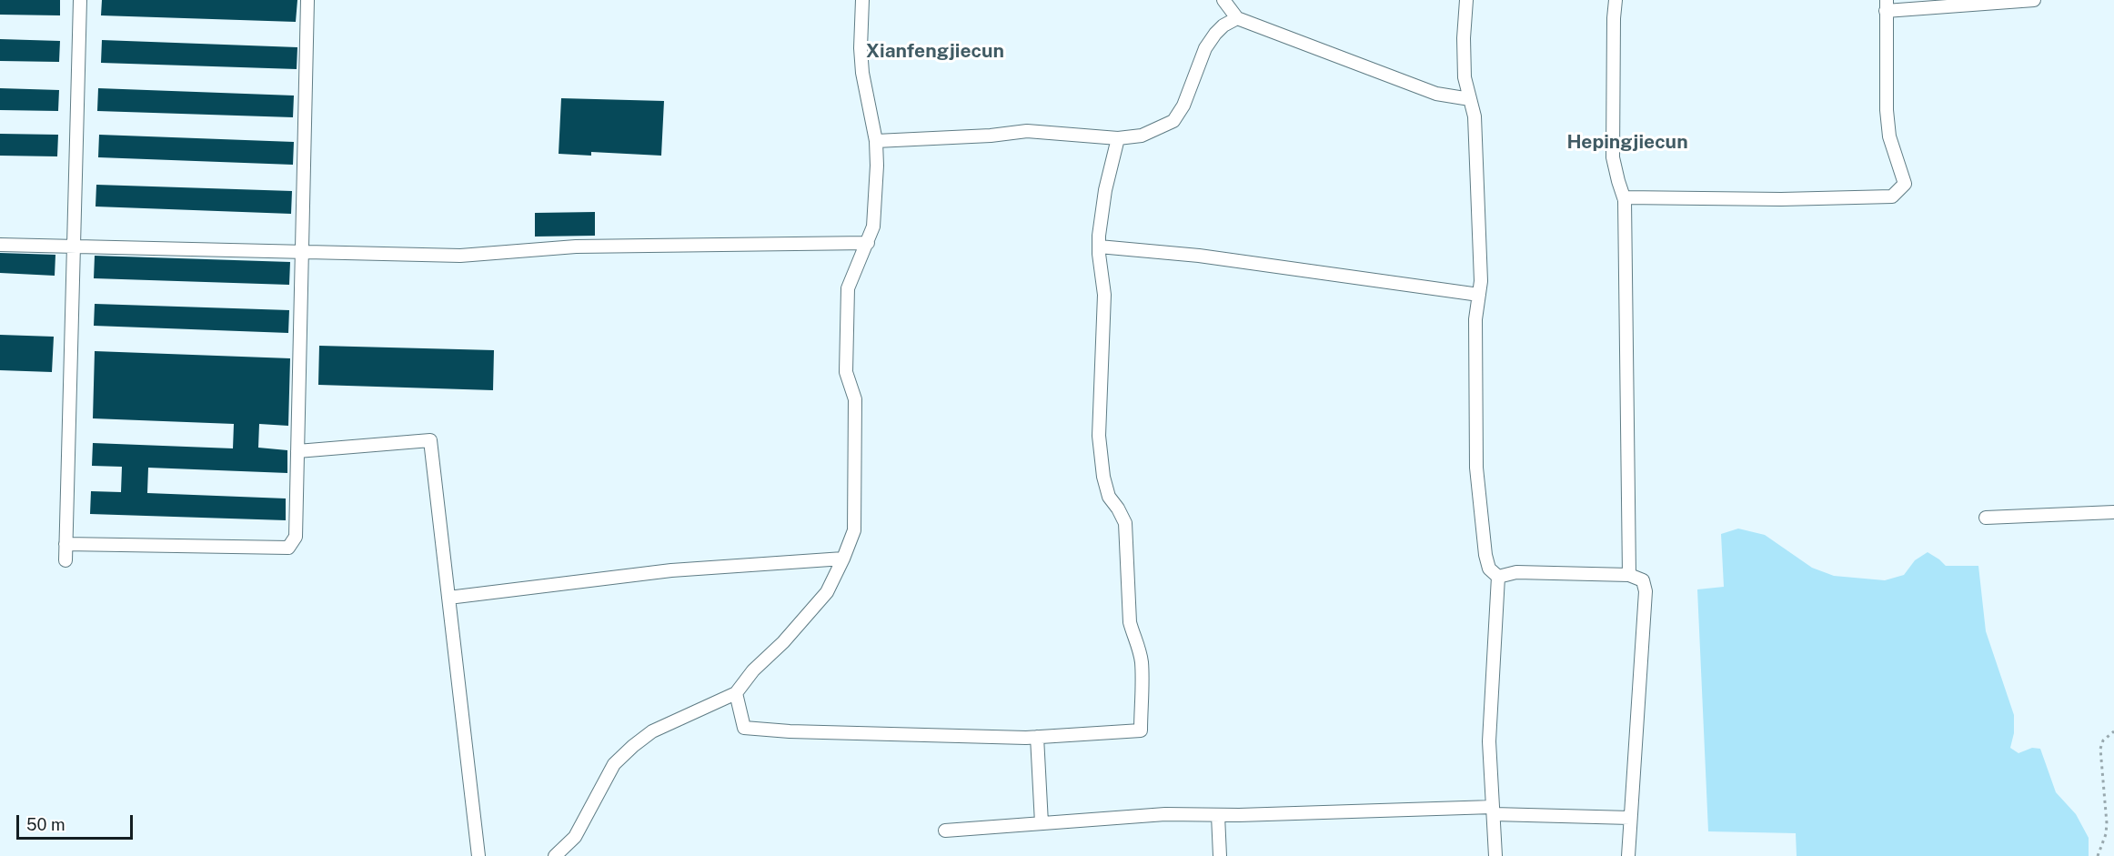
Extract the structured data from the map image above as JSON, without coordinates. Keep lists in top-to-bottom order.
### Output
{
  "districts": ["Xianfengjiecun", "Hepingjiecun"],
  "scale_bar": "50 m"
}
